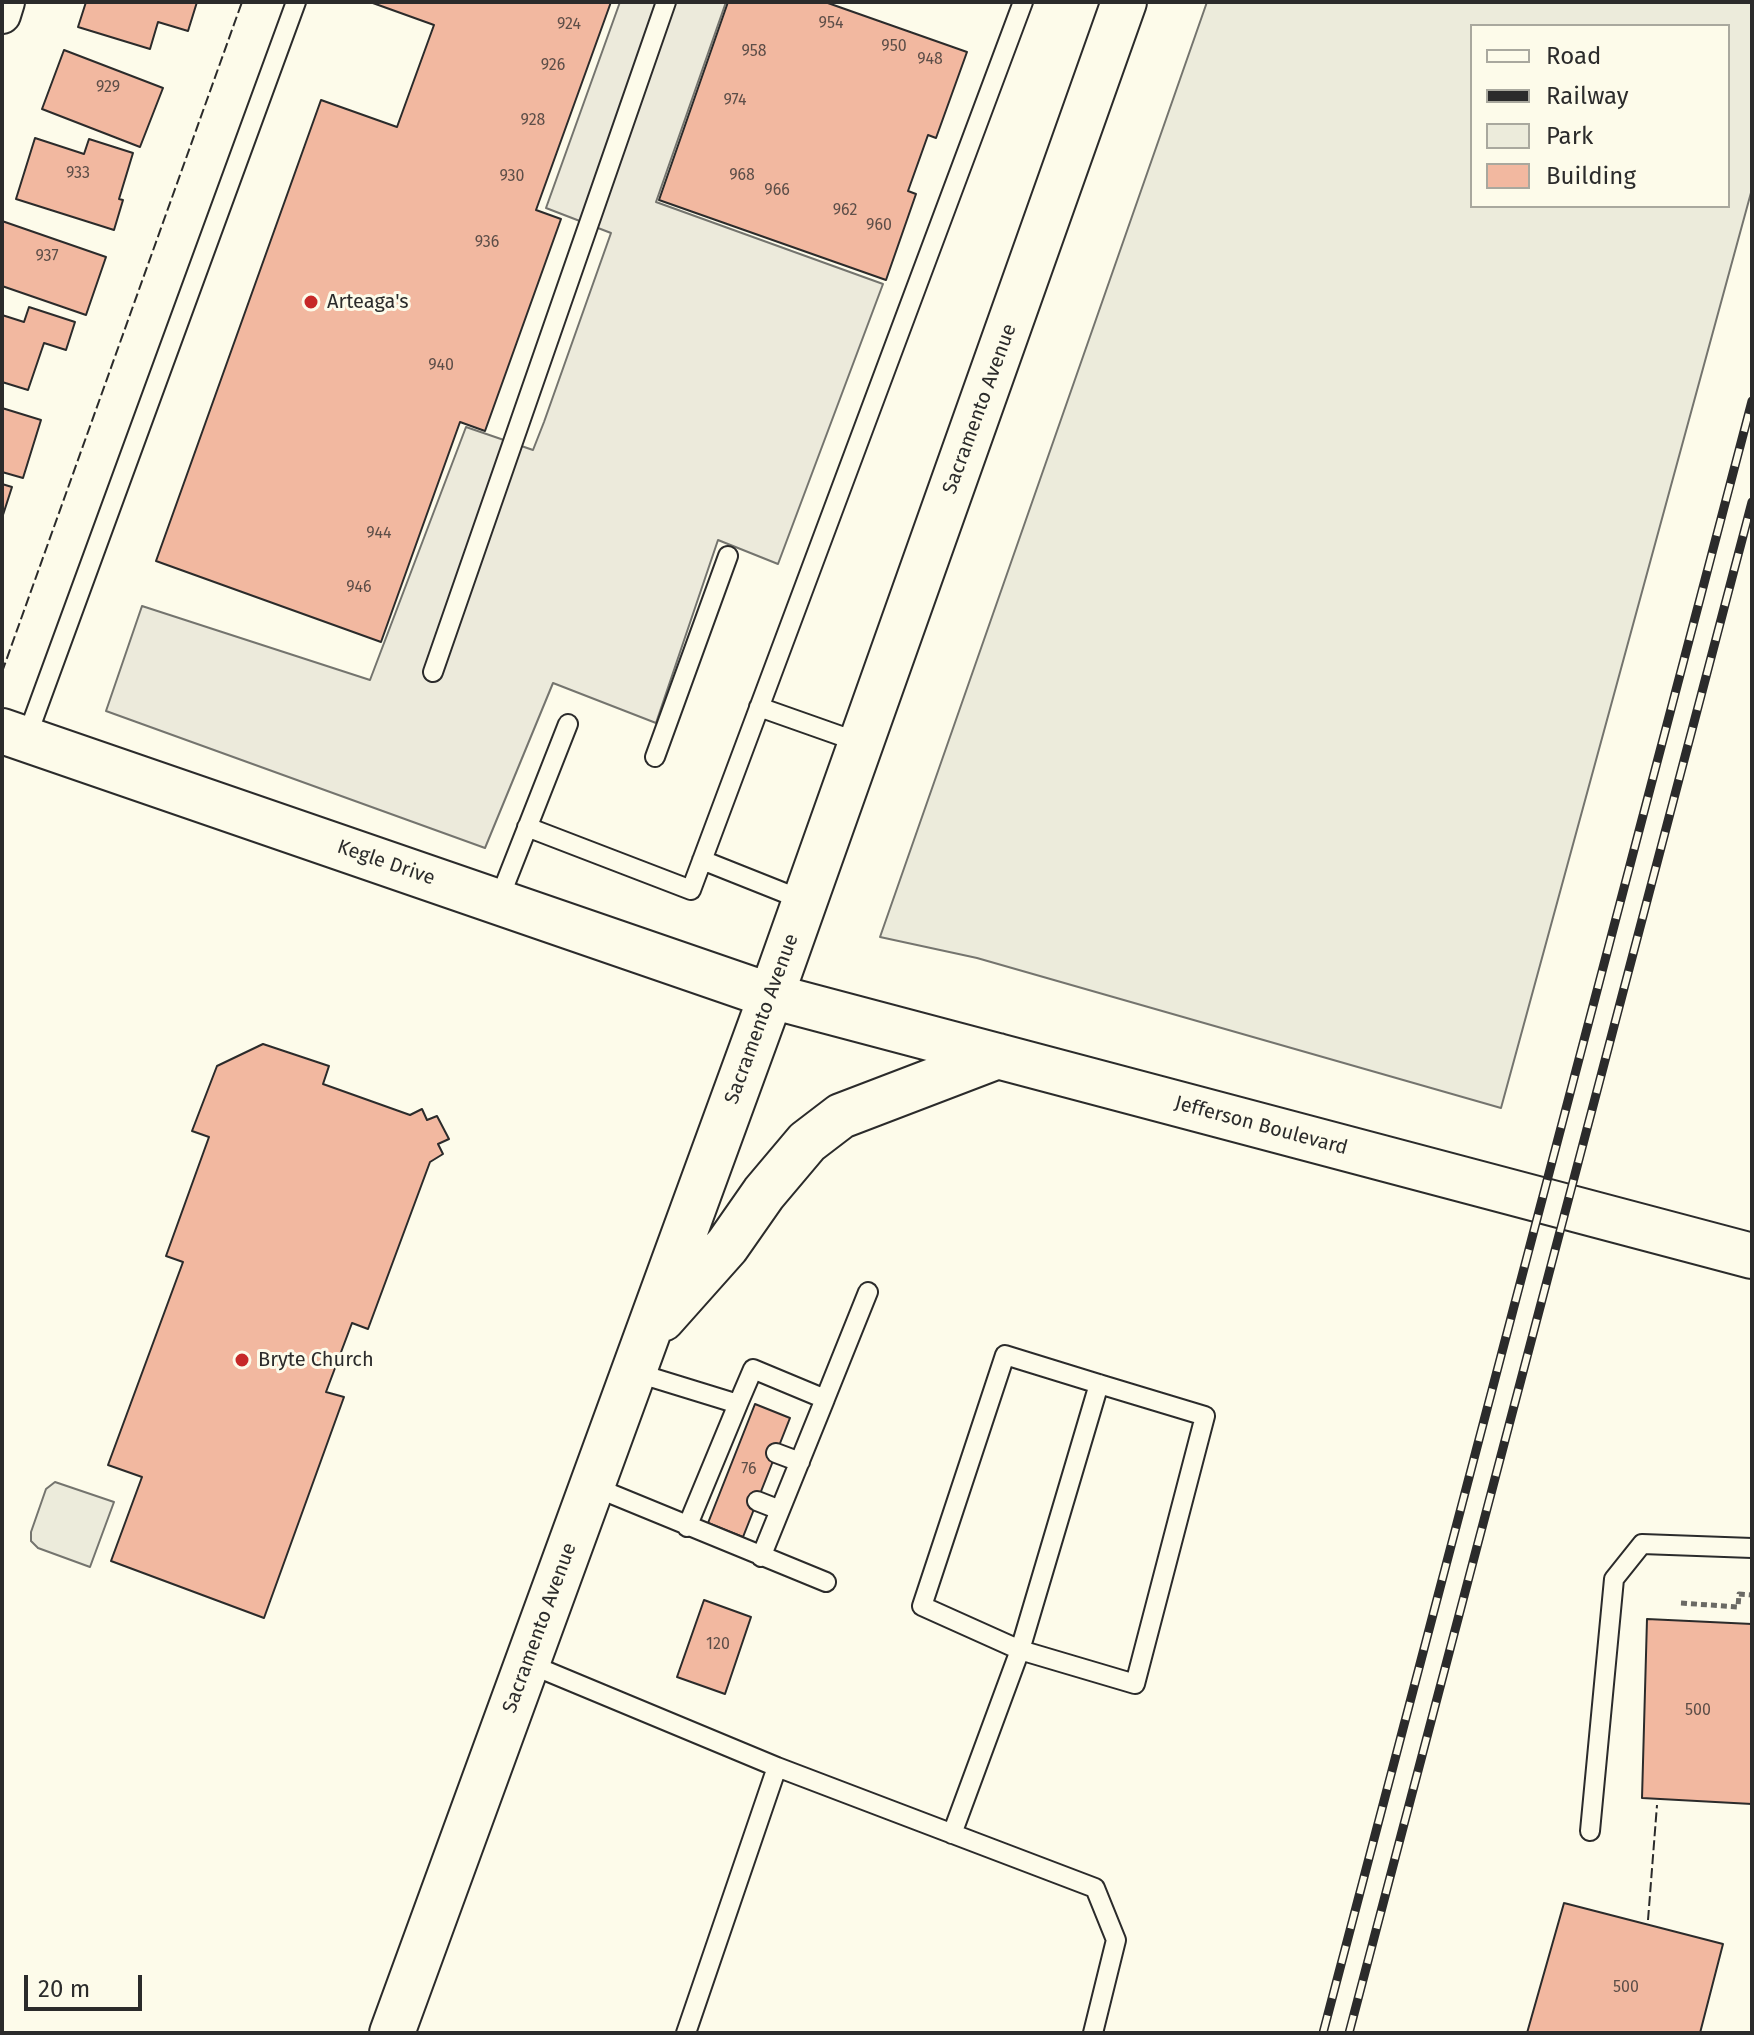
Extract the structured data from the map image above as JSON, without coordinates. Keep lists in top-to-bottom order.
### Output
{
  "streets": {
    "main road": ["Sacramento Avenue", "Kegle Drive", "Jefferson Boulevard"]
  },
  "crossings": [
    ["Sacramento Avenue", "Kegle Drive"],
    ["Sacramento Avenue", "Jefferson Boulevard"],
    ["Kegle Drive", "Jefferson Boulevard"]
  ],
  "places": ["Arteaga's", "Bryte Church"],
  "house_numbers": [
    "954",
    "924",
    "950",
    "958",
    "948",
    "926",
    "929",
    "974",
    "928",
    "933",
    "968",
    "930",
    "966",
    "962",
    "960",
    "936",
    "937",
    "940",
    "944",
    "946",
    "76",
    "120",
    "500",
    "500"
  ],
  "legend": [
    "Road",
    "Railway",
    "Park",
    "Building"
  ],
  "scale_bar": "20 m"
}
